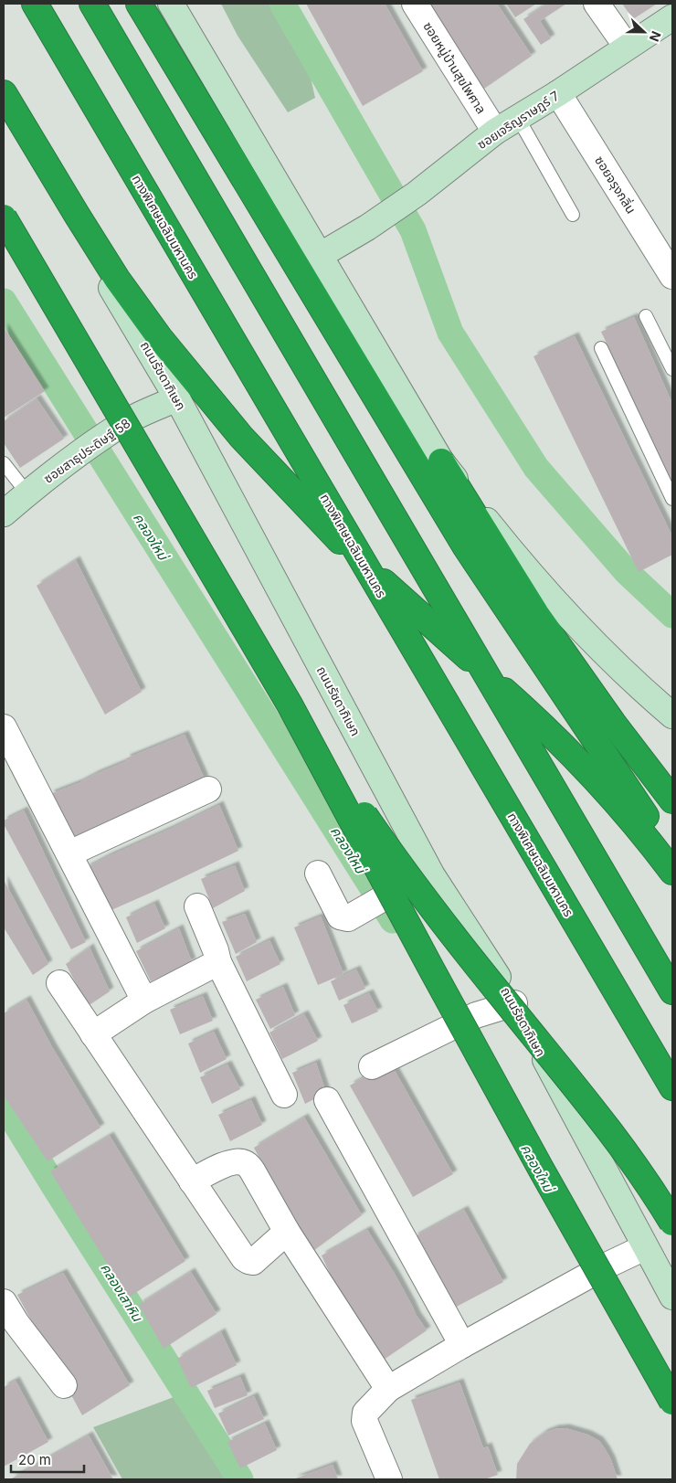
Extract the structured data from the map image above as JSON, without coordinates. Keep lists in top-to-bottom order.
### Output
{
  "streets": {
    "highway": ["ทางพิเศษเฉลิมมหานคร"],
    "main road": ["ซอยเจริญราษฎร์ 7", "ถนนรัชดาภิเษก", "ซอยสาธุประดิษฐ์ 58"],
    "street": ["ซอยหมู่บ้านสุขไพศาล", "ซอยจรุงกลิ่น"]
  },
  "crossings": [
    ["ซอยหมู่บ้านสุขไพศาล", "ซอยเจริญราษฎร์ 7"],
    ["ซอยเจริญราษฎร์ 7", "ซอยจรุงกลิ่น"],
    ["ถนนรัชดาภิเษก", "ซอยสาธุประดิษฐ์ 58"]
  ],
  "water": ["คลองใหม่", "คลองเสาหิน"],
  "scale_bar": "20 m",
  "north": "right"
}
